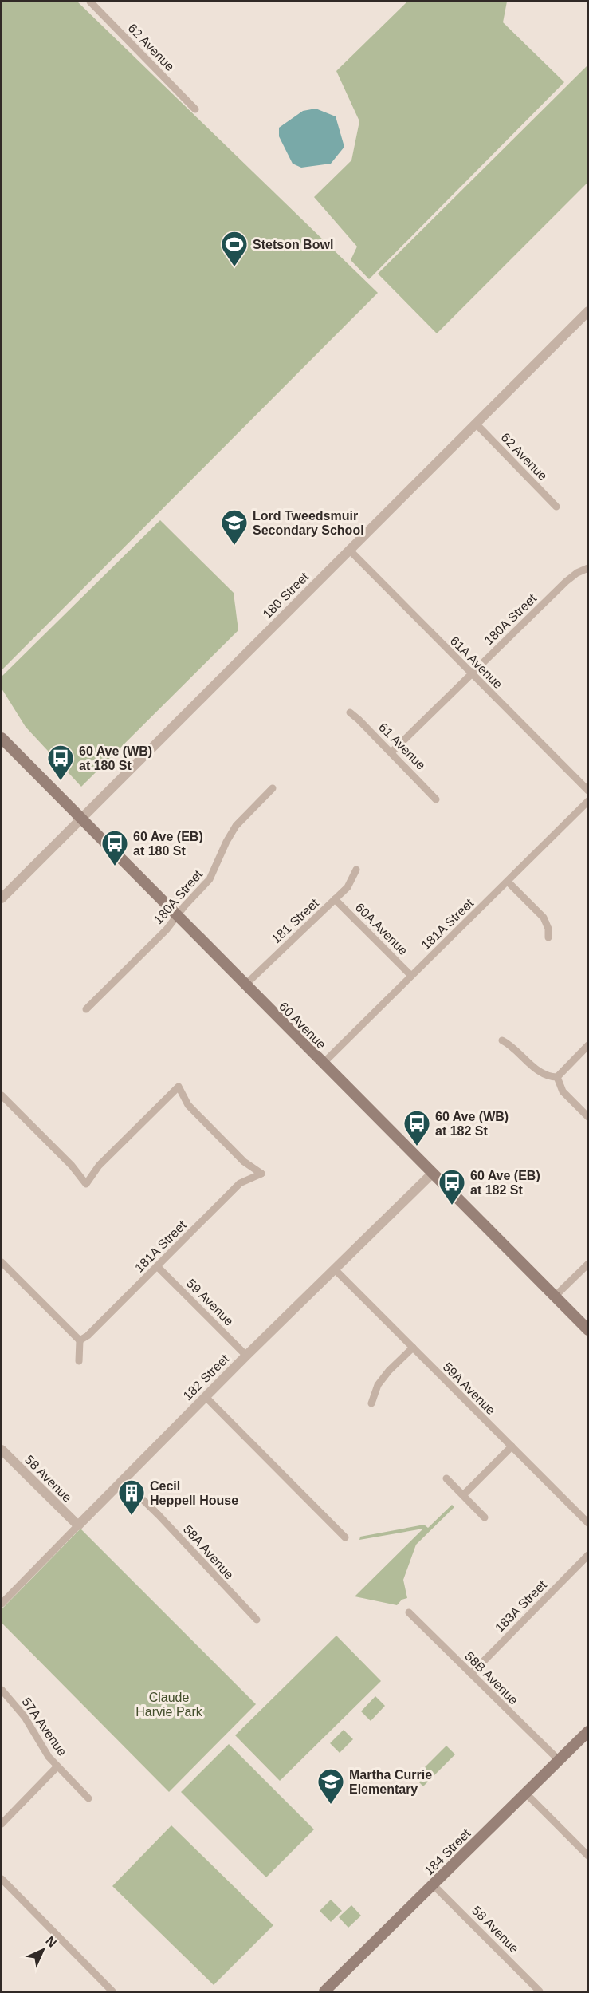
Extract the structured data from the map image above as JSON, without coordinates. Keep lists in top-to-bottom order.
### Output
{
  "streets": {
    "main road": ["60 Avenue", "184 Street"],
    "street": [
      "62 Avenue",
      "180 Street",
      "180A Street",
      "61A Avenue",
      "61 Avenue",
      "181 Street",
      "181A Street",
      "60A Avenue",
      "59 Avenue",
      "182 Street",
      "59A Avenue",
      "58 Avenue",
      "58A Avenue",
      "183A Street",
      "58B Avenue",
      "57A Avenue"
    ]
  },
  "crossings": [
    ["62 Avenue", "180 Street"],
    ["180 Street", "61A Avenue"],
    ["180 Street", "60 Avenue"],
    ["180A Street", "61A Avenue"],
    ["180A Street", "61 Avenue"],
    ["180A Street", "60 Avenue"],
    ["181 Street", "60A Avenue"],
    ["181 Street", "60 Avenue"],
    ["181A Street", "60A Avenue"],
    ["181A Street", "60 Avenue"],
    ["181A Street", "59 Avenue"],
    ["60 Avenue", "182 Street"],
    ["59 Avenue", "182 Street"],
    ["182 Street", "59A Avenue"],
    ["182 Street", "58 Avenue"],
    ["182 Street", "58A Avenue"],
    ["58 Avenue", "184 Street"],
    ["183A Street", "58B Avenue"],
    ["58B Avenue", "184 Street"]
  ],
  "parks": ["Claude Harvie Park"],
  "places": {
    "sports": ["Stetson Bowl"],
    "school or university": ["Lord Tweedsmuir Secondary School", "Martha Currie Elementary"],
    "bus stop": [
      "60 Ave (WB) at 180 St",
      "60 Ave (EB) at 180 St",
      "60 Ave (WB) at 182 St",
      "60 Ave (EB) at 182 St"
    ],
    "building": ["Cecil Heppell House"]
  },
  "north": "top right"
}
